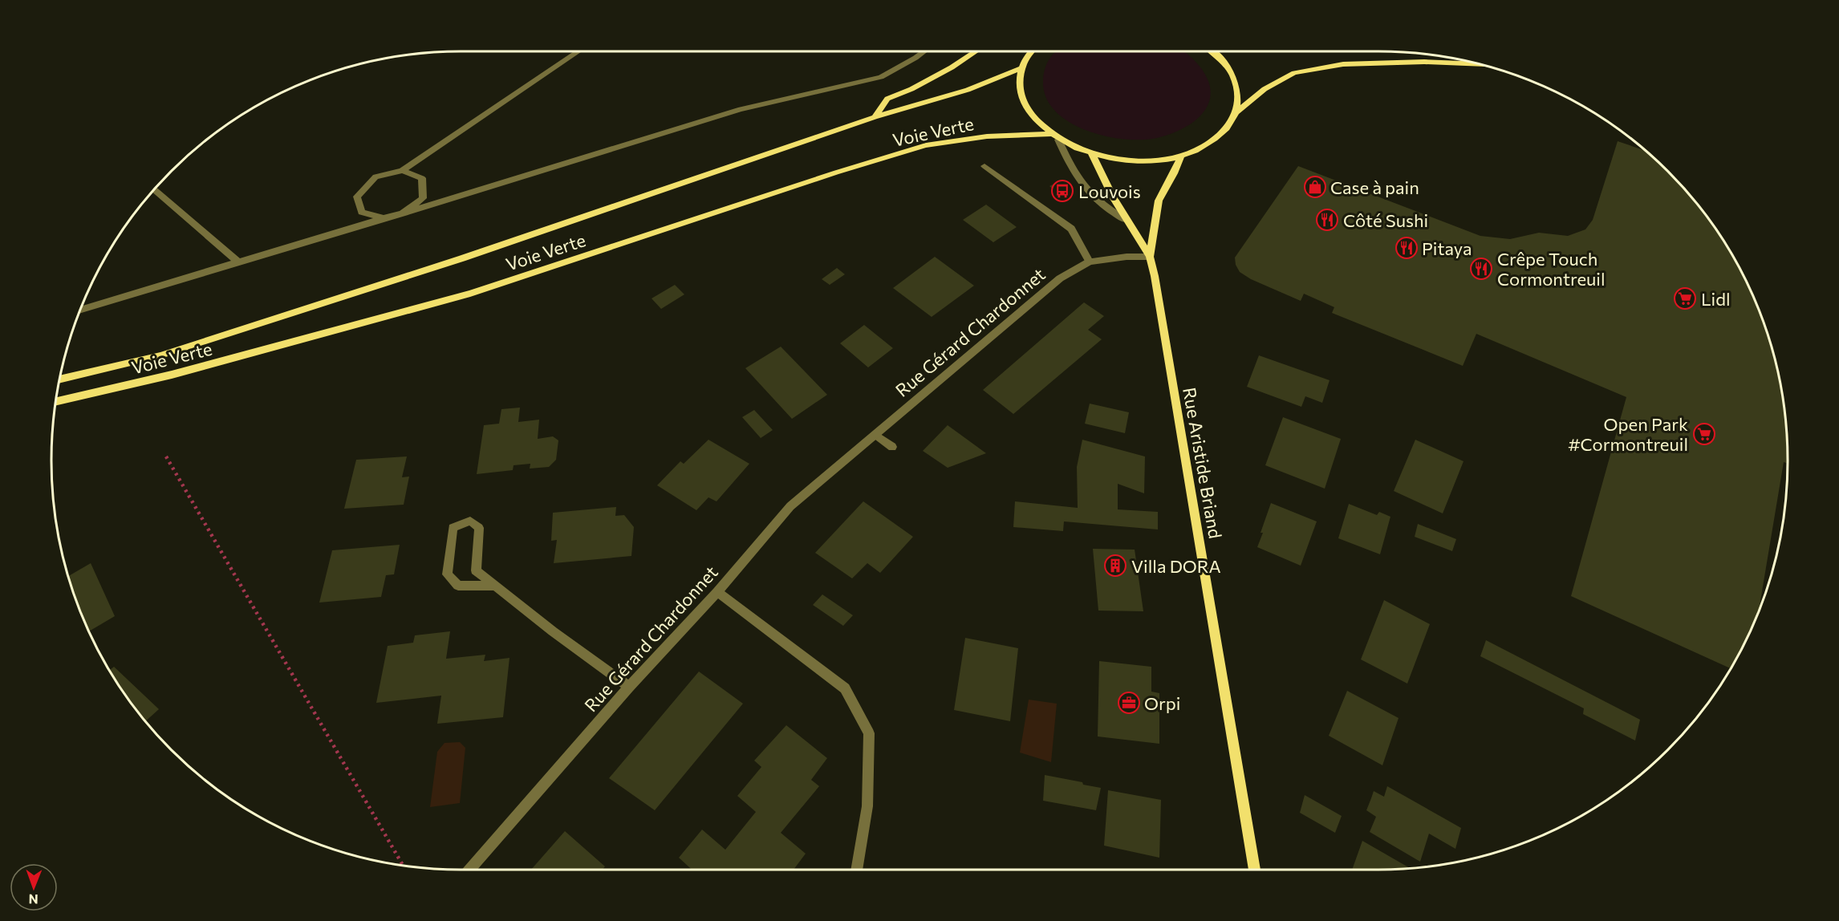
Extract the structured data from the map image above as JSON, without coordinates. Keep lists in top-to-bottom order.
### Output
{
  "streets": {
    "main road": ["Voie Verte", "Rue Aristide Briand"],
    "street": ["Rue Gérard Chardonnet"]
  },
  "crossings": [
    ["Rue Gérard Chardonnet", "Rue Aristide Briand"]
  ],
  "places": {
    "shop": ["Case à pain"],
    "bus stop": ["Louvois"],
    "restaurant": ["Côté Sushi", "Pitaya", "Crêpe Touch Cormontreuil"],
    "supermarket": ["Lidl", "Open Park #Cormontreuil"],
    "building": ["Villa DORA"],
    "office": ["Orpi"]
  },
  "north": "bottom"
}
